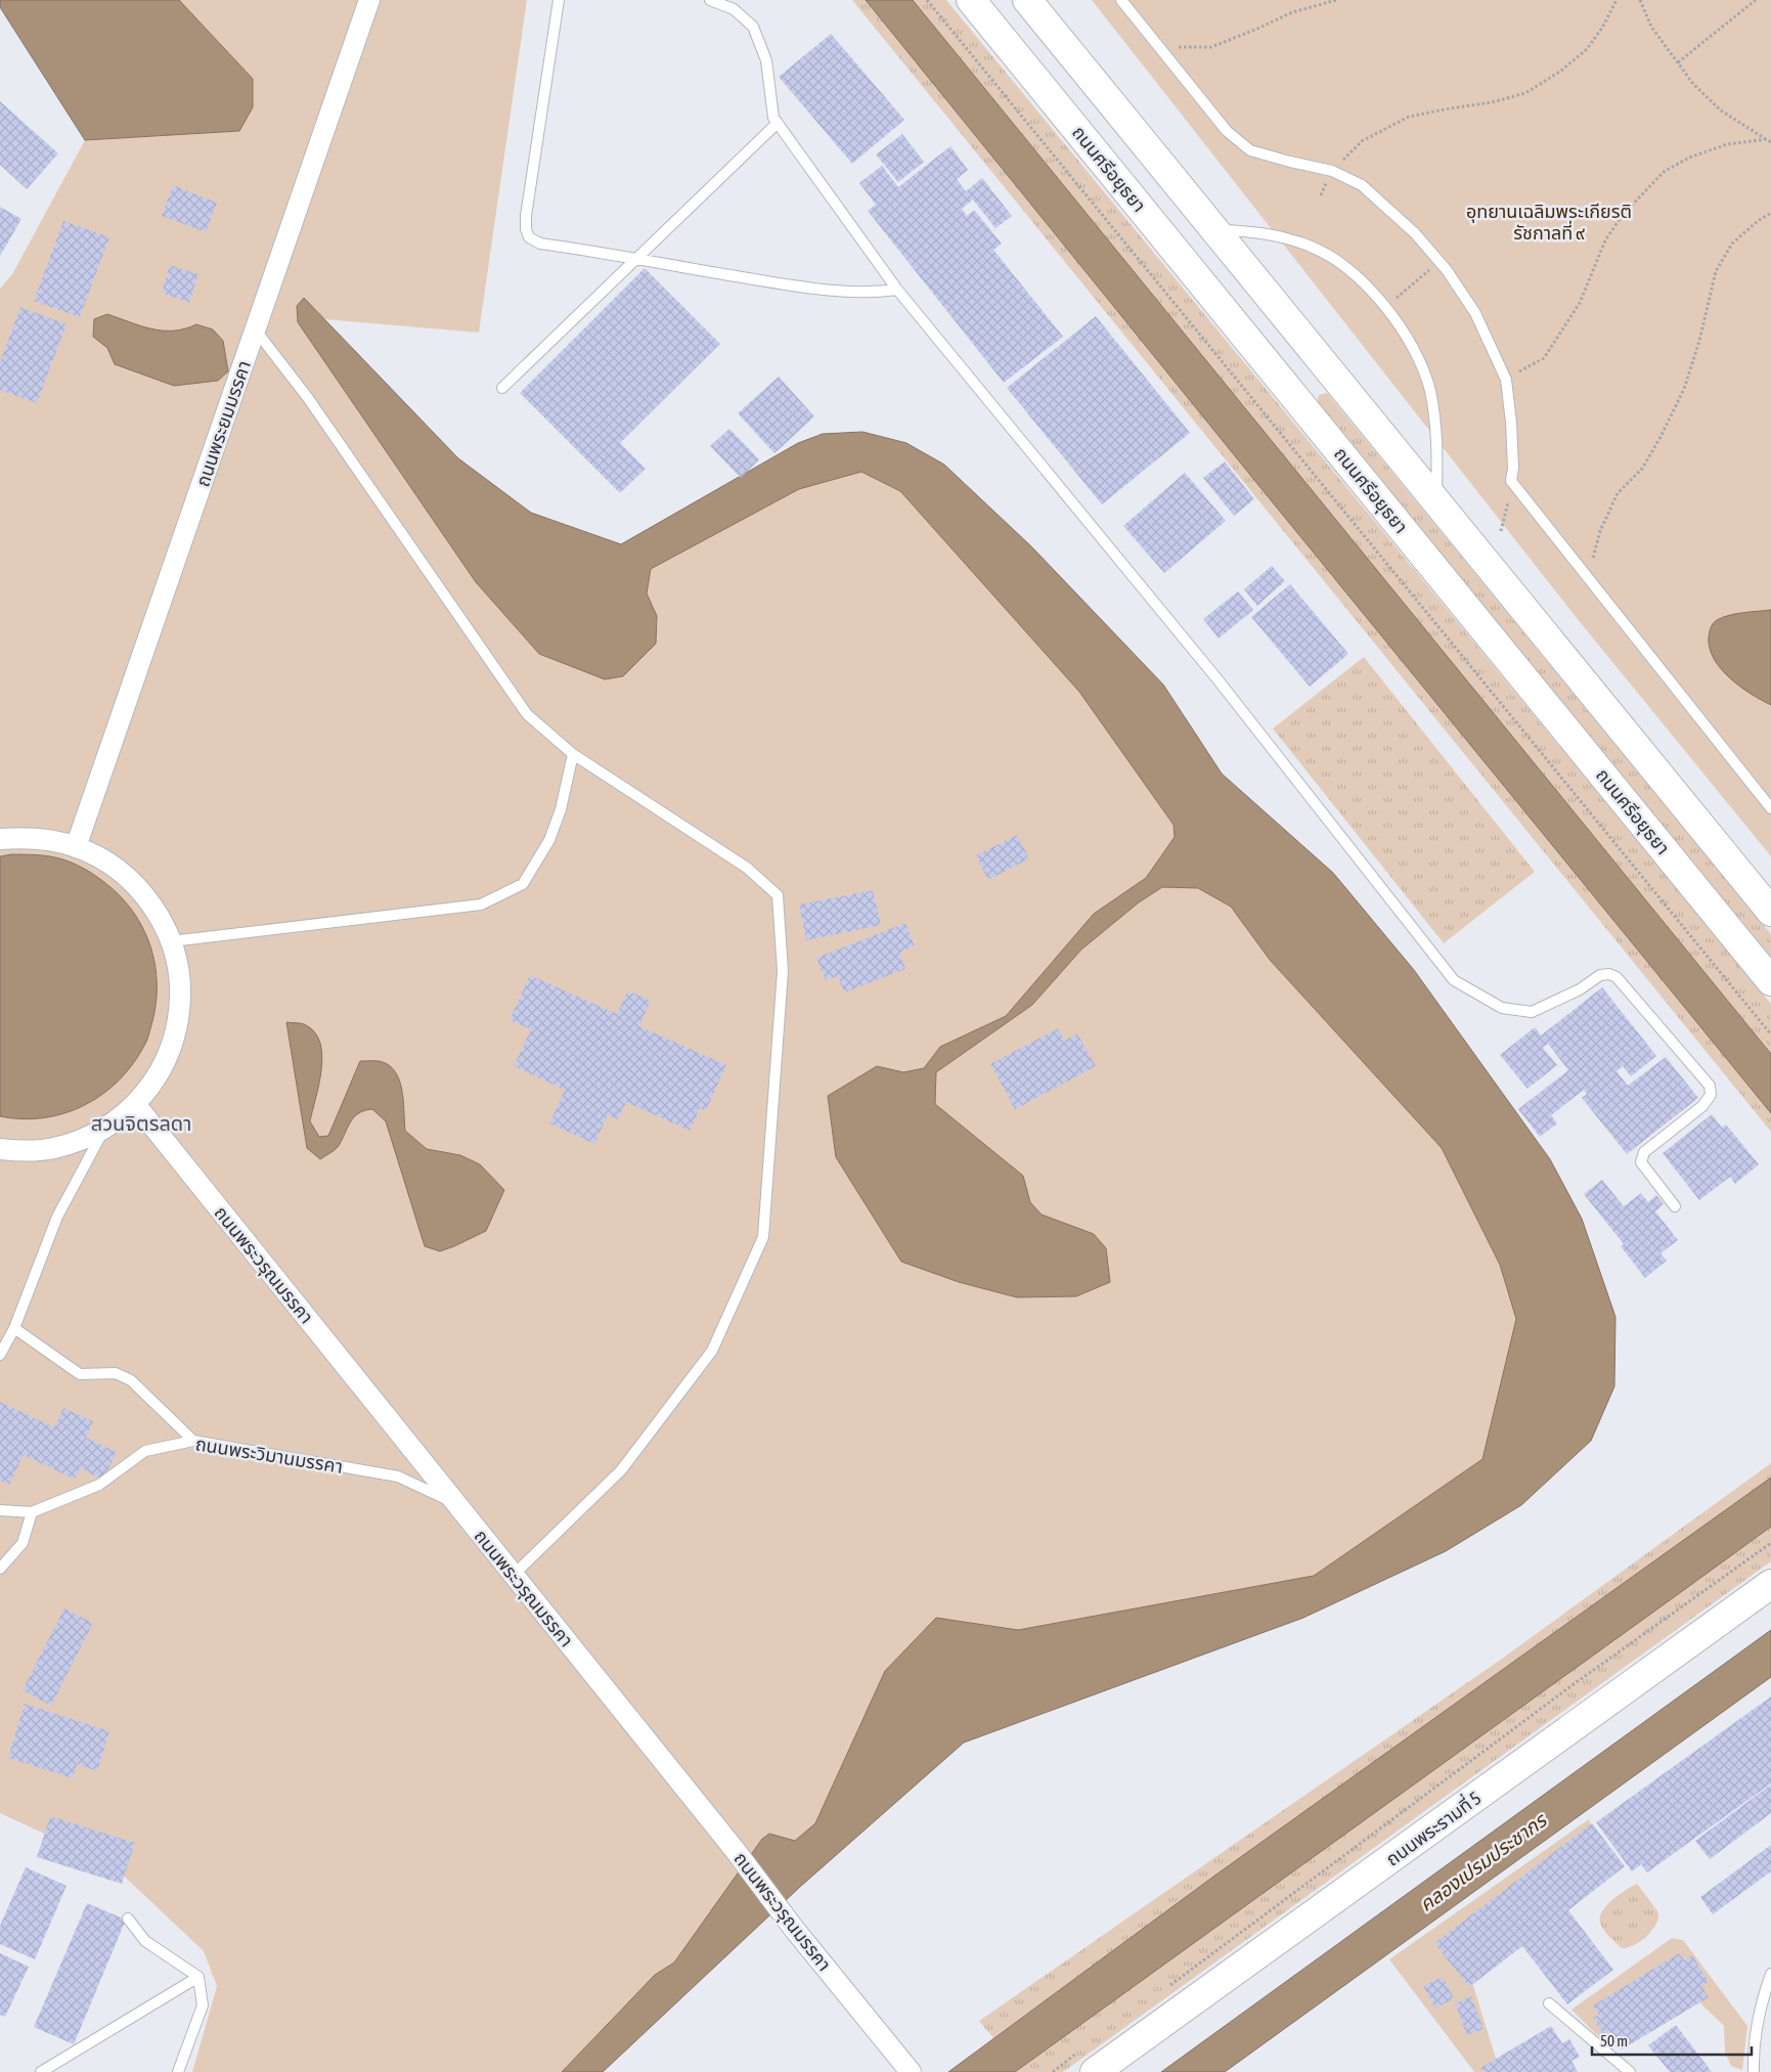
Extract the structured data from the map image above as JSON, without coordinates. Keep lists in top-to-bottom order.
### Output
{
  "streets": {
    "main road": ["ถนนศรีอยุธยา", "ถนนพระรามที่ 5"],
    "street": ["ถนนพระยมมรรคา", "ถนนพระวรุณมรรคา"],
    "lane": ["ถนนพระวิมานมรรคา"]
  },
  "crossings": [
    ["ถนนพระวรุณมรรคา", "ถนนพระวิมานมรรคา"]
  ],
  "districts": ["สวนจิตรลดา"],
  "water": ["คลองเปรมประชากร"],
  "parks": ["อุทยานเฉลิมพระเกียรติ รัชกาลที่ ๙"],
  "scale_bar": "50 m"
}
